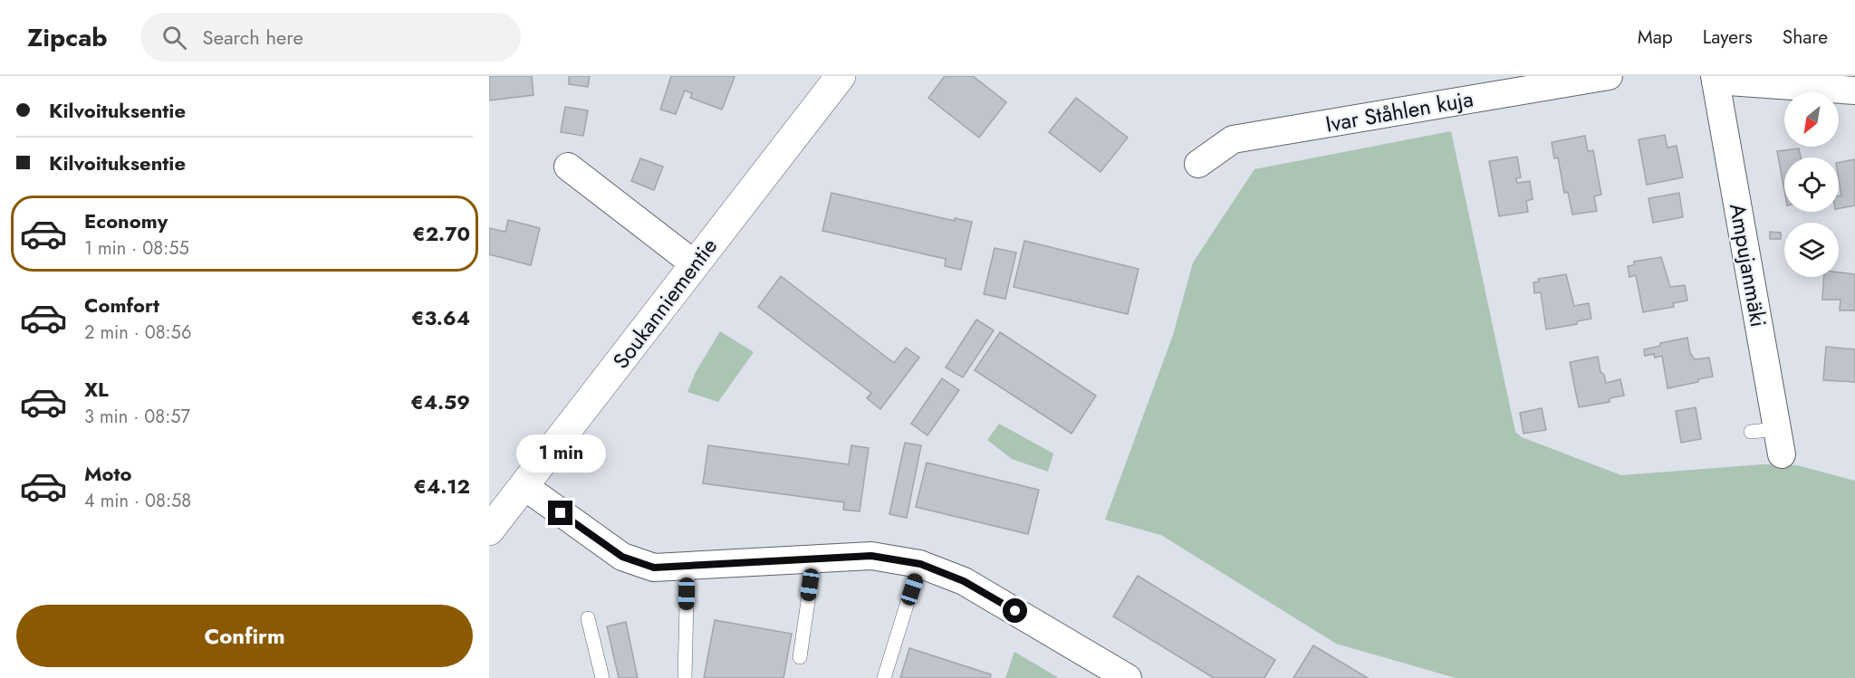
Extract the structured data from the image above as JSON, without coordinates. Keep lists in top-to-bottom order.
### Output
{
  "streets": {
    "street": ["Ivar Ståhlen kuja", "Ampujanmäki", "Soukanniementie"]
  },
  "north": "bottom left",
  "page": {
    "header": "Zipcab",
    "search": "Search here",
    "nav": ["Map", "Layers", "Share"],
    "banner": ["Kilvoituksentie", "Kilvoituksentie"],
    "list": [
      {
        "name": "Economy",
        "note": "1 min · 08:55",
        "value": "€2.70"
      },
      {
        "name": "Comfort",
        "note": "2 min · 08:56",
        "value": "€3.64"
      },
      {
        "name": "XL",
        "note": "3 min · 08:57",
        "value": "€4.59"
      },
      {
        "name": "Moto",
        "note": "4 min · 08:58",
        "value": "€4.12"
      }
    ],
    "bubble": "1 min",
    "buttons": "Confirm"
  }
}
